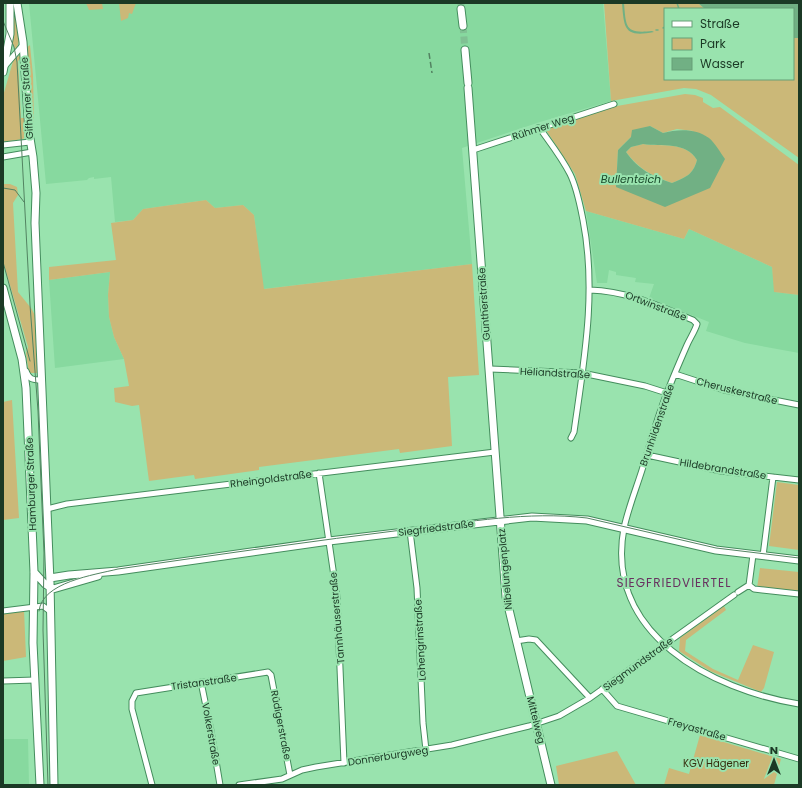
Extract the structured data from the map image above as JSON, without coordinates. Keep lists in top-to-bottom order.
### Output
{
  "streets": {
    "street": [
      "Gifhorner Straße",
      "Rühmer Weg",
      "Guntherstraße",
      "Ortwinstraße",
      "Heliandstraße",
      "Cheruskerstraße",
      "Brunhildenstraße",
      "Hildebrandstraße",
      "Rheingoldstraße",
      "Hamburger Straße",
      "Siegfriedstraße",
      "Nibelungenplatz",
      "Tannhäuserstraße",
      "Lohengrinstraße",
      "Siegmundstraße",
      "Tristanstraße",
      "Mittelweg",
      "Rüdigerstraße",
      "Freyastraße",
      "Volkerstraße",
      "Donnerburgweg"
    ]
  },
  "crossings": [
    ["Gifhorner Straße", "Hamburger Straße"],
    ["Rühmer Weg", "Guntherstraße"],
    ["Guntherstraße", "Heliandstraße"],
    ["Guntherstraße", "Rheingoldstraße"],
    ["Guntherstraße", "Siegfriedstraße"],
    ["Guntherstraße", "Nibelungenplatz"],
    ["Ortwinstraße", "Brunhildenstraße"],
    ["Heliandstraße", "Brunhildenstraße"],
    ["Cheruskerstraße", "Brunhildenstraße"],
    ["Brunhildenstraße", "Hildebrandstraße"],
    ["Brunhildenstraße", "Siegfriedstraße"],
    ["Brunhildenstraße", "Siegmundstraße"],
    ["Rheingoldstraße", "Hamburger Straße"],
    ["Rheingoldstraße", "Tannhäuserstraße"],
    ["Hamburger Straße", "Siegfriedstraße"],
    ["Siegfriedstraße", "Nibelungenplatz"],
    ["Siegfriedstraße", "Tannhäuserstraße"],
    ["Siegfriedstraße", "Lohengrinstraße"],
    ["Nibelungenplatz", "Mittelweg"],
    ["Tannhäuserstraße", "Donnerburgweg"],
    ["Lohengrinstraße", "Donnerburgweg"],
    ["Siegmundstraße", "Mittelweg"],
    ["Siegmundstraße", "Freyastraße"],
    ["Siegmundstraße", "Donnerburgweg"],
    ["Tristanstraße", "Rüdigerstraße"],
    ["Tristanstraße", "Volkerstraße"],
    ["Mittelweg", "Donnerburgweg"],
    ["Rüdigerstraße", "Donnerburgweg"]
  ],
  "districts": ["SIEGFRIEDVIERTEL"],
  "water": ["Bullenteich"],
  "parks": ["KGV Hägener"],
  "legend": ["Straße", "Park", "Wasser"],
  "north": "top"
}
